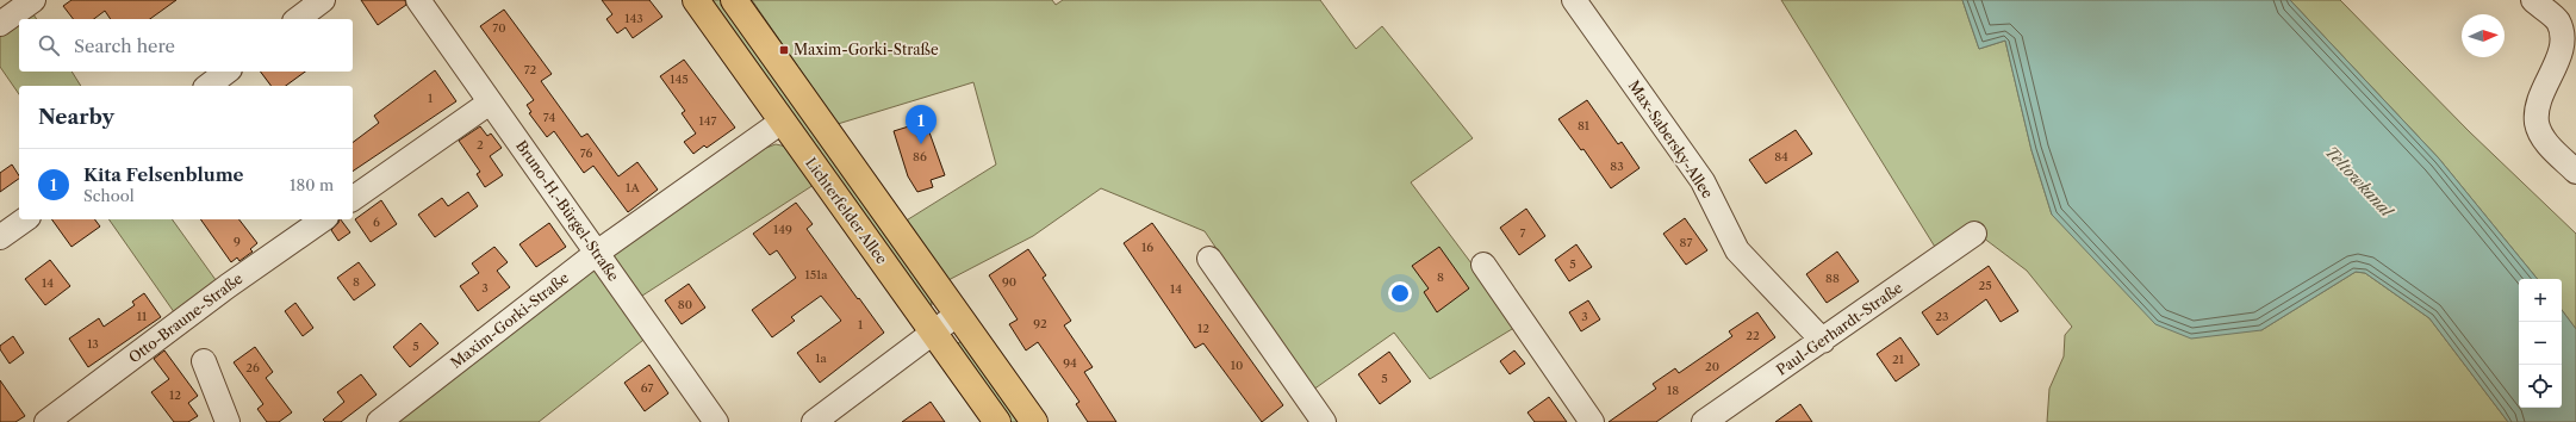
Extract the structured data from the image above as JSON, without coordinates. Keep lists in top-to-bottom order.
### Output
{
  "streets": {
    "main road": ["Lichterfelder Allee"],
    "street": [
      "Max-Sabersky-Allee",
      "Bruno-H.-Bürgel-Straße",
      "Otto-Braune-Straße",
      "Maxim-Gorki-Straße",
      "Paul-Gerhardt-Straße"
    ]
  },
  "crossings": [
    ["Max-Sabersky-Allee", "Paul-Gerhardt-Straße"],
    ["Bruno-H.-Bürgel-Straße", "Maxim-Gorki-Straße"],
    ["Lichterfelder Allee", "Maxim-Gorki-Straße"]
  ],
  "water": ["Teltowkanal"],
  "places": {
    "transit": ["Maxim-Gorki-Straße"]
  },
  "house_numbers": [
    "143",
    "70",
    "72",
    "145",
    "1",
    "74",
    "147",
    "81",
    "2",
    "76",
    "86",
    "84",
    "83",
    "1A",
    "6",
    "149",
    "7",
    "9",
    "87",
    "16",
    "5",
    "151a",
    "8",
    "88",
    "8",
    "90",
    "14",
    "25",
    "3",
    "14",
    "80",
    "11",
    "3",
    "23",
    "92",
    "1",
    "12",
    "22",
    "13",
    "5",
    "1a",
    "21",
    "94",
    "10",
    "20",
    "26",
    "5",
    "67",
    "18",
    "12"
  ],
  "north": "right",
  "page": {
    "search": "Search here",
    "heading": "Nearby",
    "pins": "1",
    "list": [
      {
        "mark": "1",
        "name": "Kita Felsenblume",
        "note": "School",
        "value": "180 m"
      }
    ],
    "map_buttons": ["+", "−"]
  }
}
